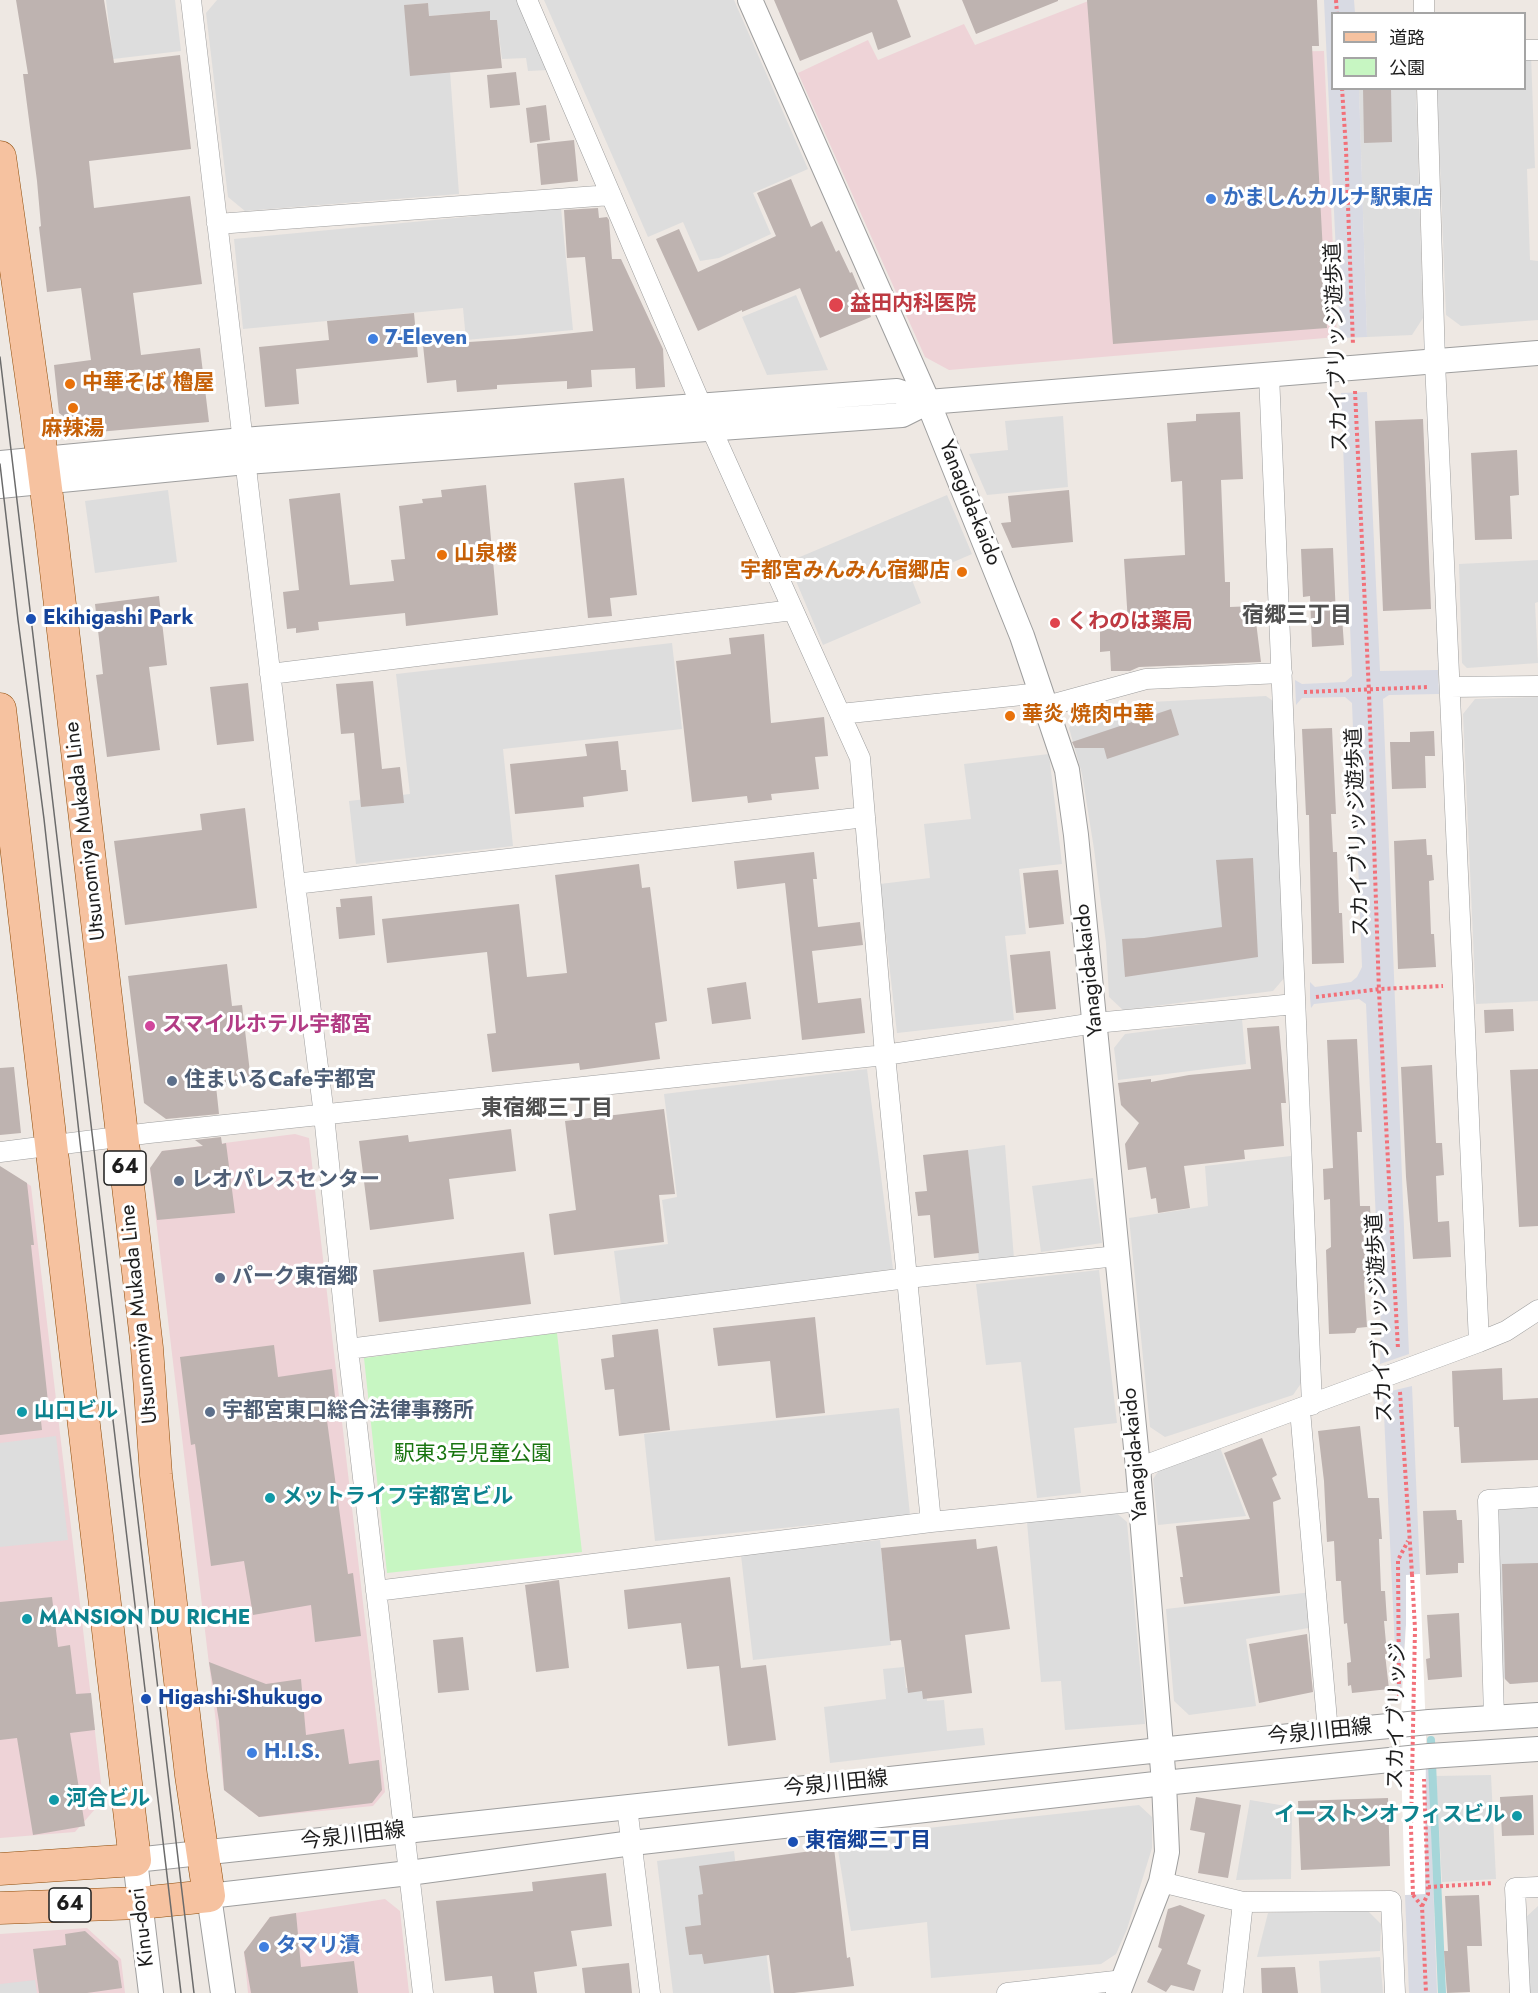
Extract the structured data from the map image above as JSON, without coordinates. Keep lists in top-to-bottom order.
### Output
{
  "streets": {
    "main road": ["Utsunomiya Mukada Line", "64"],
    "street": ["Yanagida-kaido", "今泉川田線", "Kinu-dori"],
    "path": ["スカイブリッジ遊歩道", "スカイブリッジ"]
  },
  "crossings": [
    ["スカイブリッジ遊歩道", "スカイブリッジ"],
    ["Yanagida-kaido", "今泉川田線"],
    ["Utsunomiya Mukada Line", "64"],
    ["Utsunomiya Mukada Line", "今泉川田線"],
    ["64", "今泉川田線"],
    ["64", "Kinu-dori"],
    ["今泉川田線", "Kinu-dori"]
  ],
  "districts": ["宿郷三丁目", "東宿郷三丁目"],
  "parks": ["駅東3号児童公園"],
  "places": [
    "かましんカルナ駅東店",
    "益田内科医院",
    "7-Eleven",
    "中華そば 櫓屋",
    "麻辣湯",
    "山泉楼",
    "宇都宮みんみん宿郷店",
    "Ekihigashi Park",
    "くわのは薬局",
    "華炎 焼肉中華",
    "スマイルホテル宇都宮",
    "住まいるCafe宇都宮",
    "レオパレスセンター",
    "パーク東宿郷",
    "山口ビル",
    "宇都宮東口総合法律事務所",
    "メットライフ宇都宮ビル",
    "MANSION DU RICHE",
    "Higashi-Shukugo",
    "H.I.S.",
    "河合ビル",
    "イーストンオフィスビル",
    "東宿郷三丁目",
    "タマリ漬"
  ],
  "legend": ["道路", "公園"]
}
